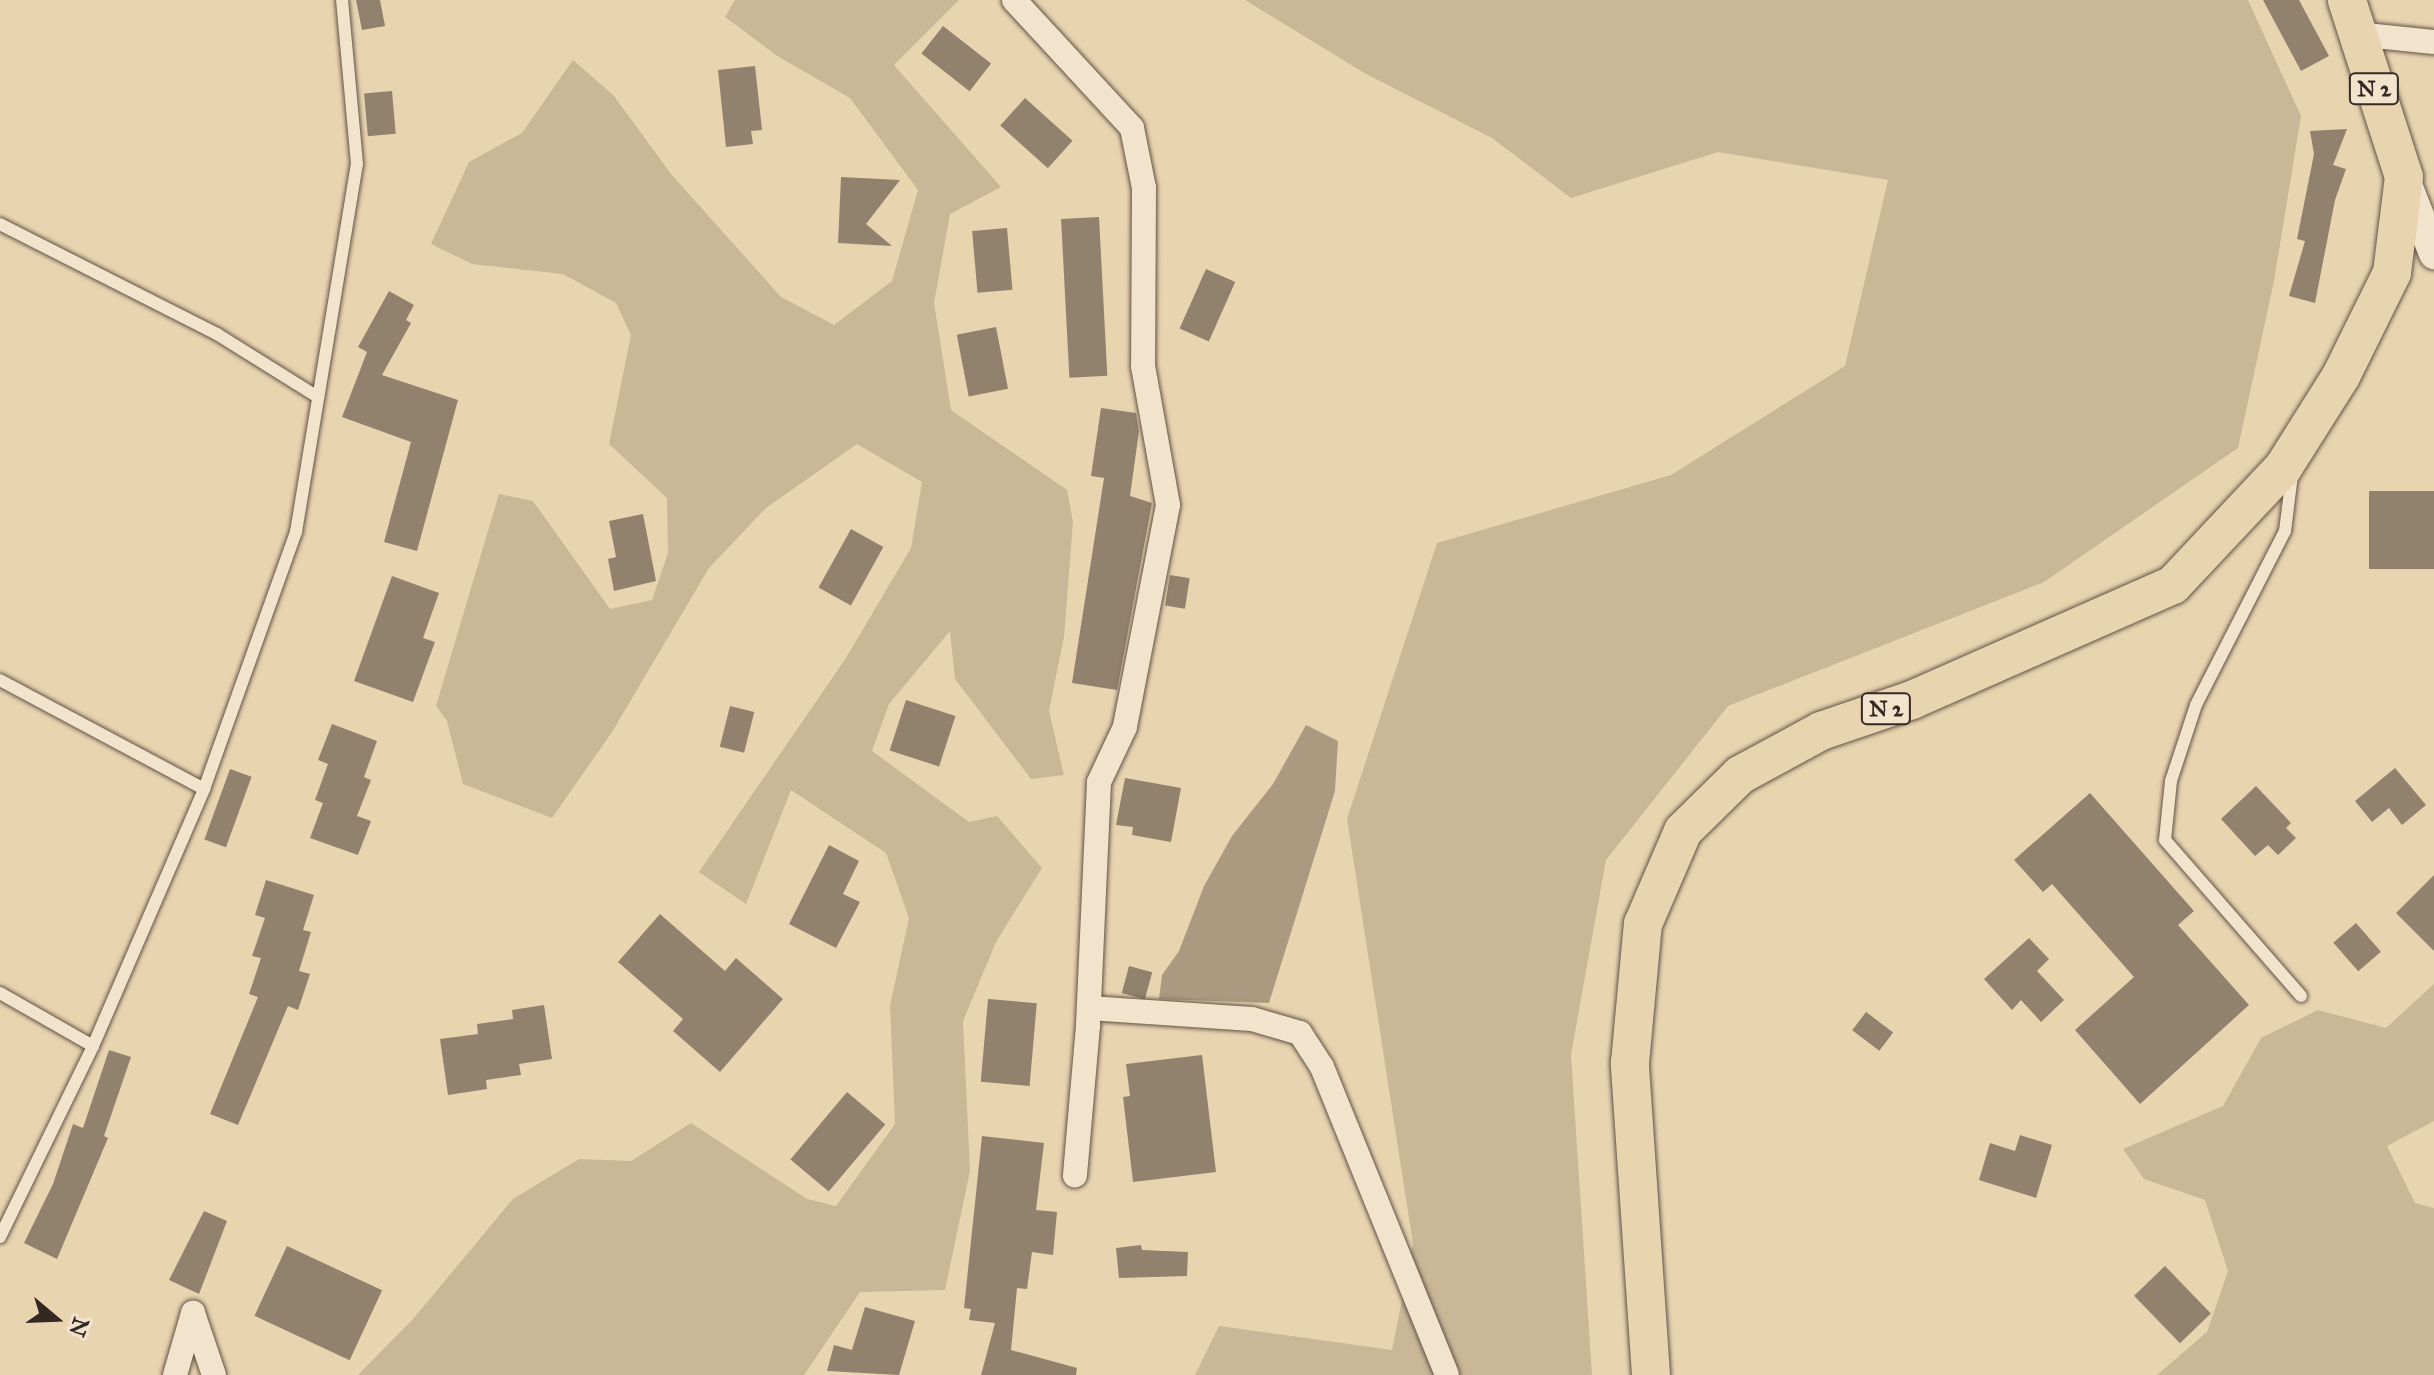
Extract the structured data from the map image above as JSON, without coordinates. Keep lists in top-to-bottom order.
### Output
{
  "streets": {
    "main road": ["N 2"]
  },
  "north": "right"
}
